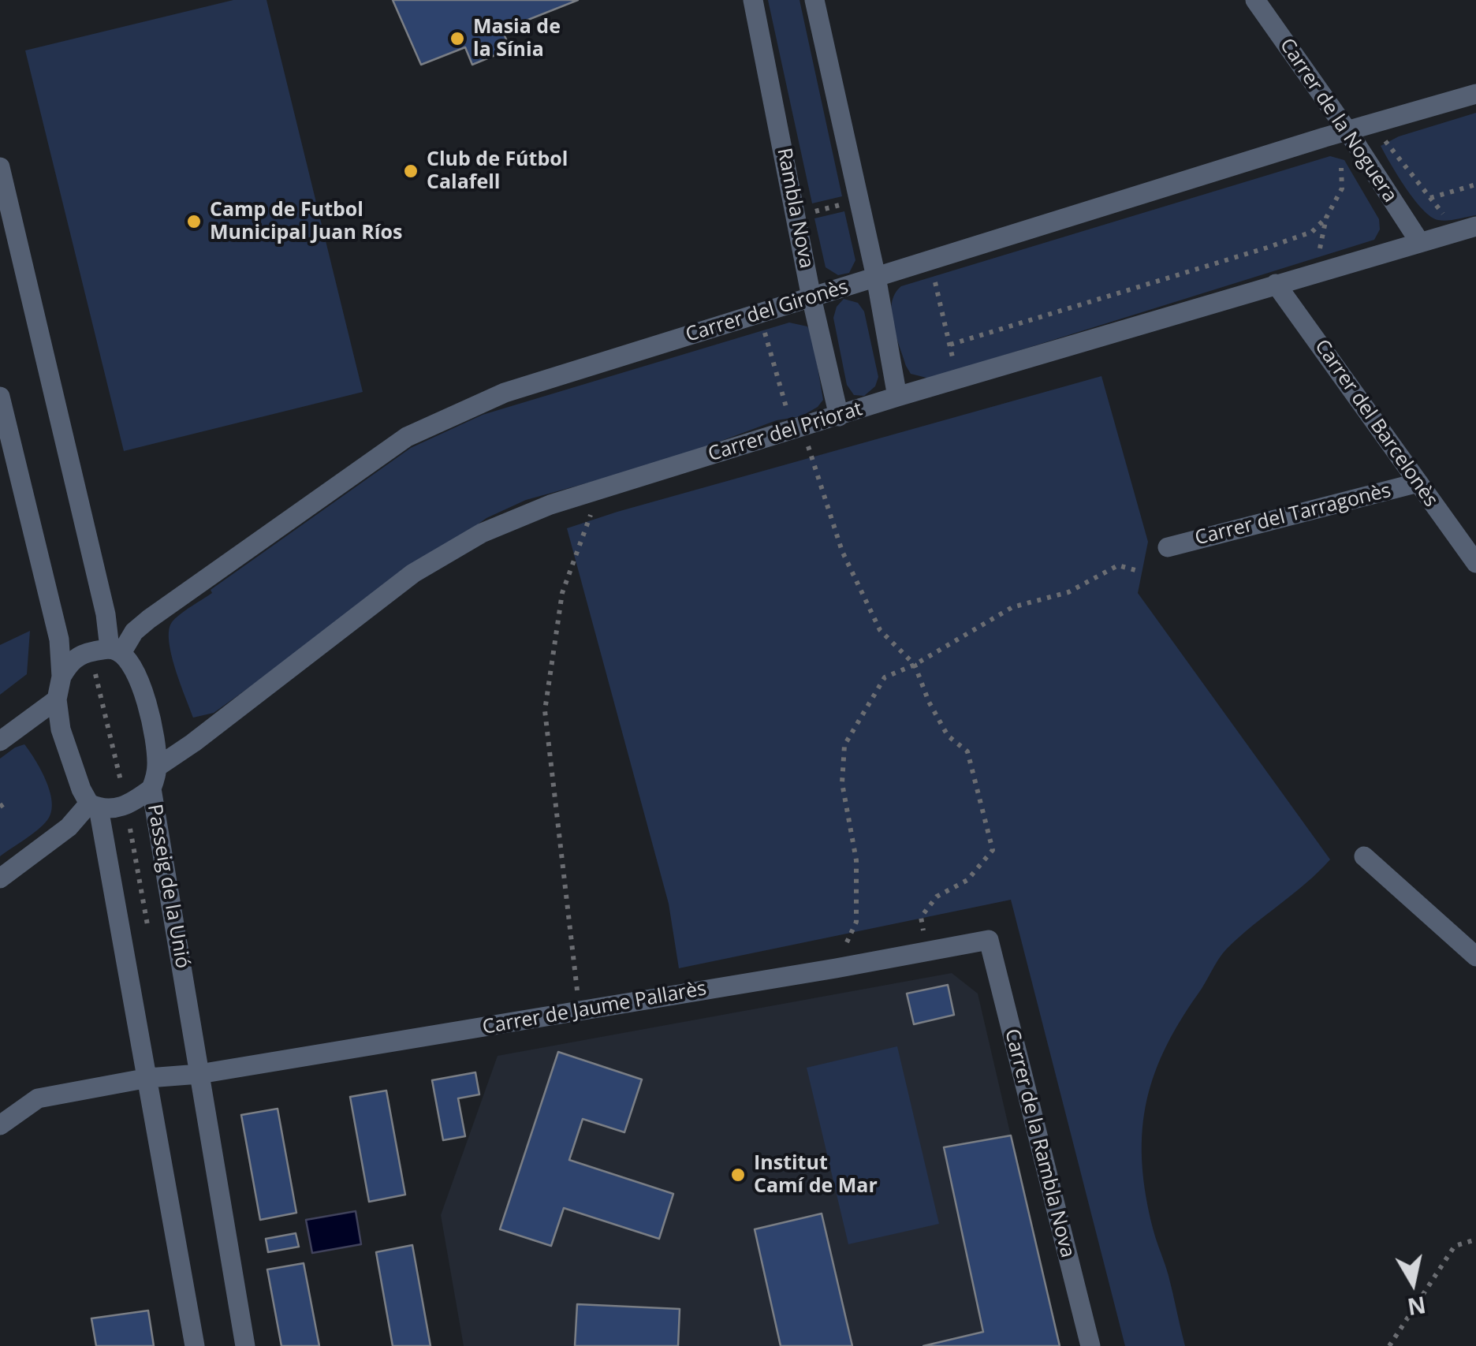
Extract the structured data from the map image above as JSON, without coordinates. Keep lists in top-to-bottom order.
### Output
{
  "streets": {
    "street": [
      "Carrer de la Noguera",
      "Rambla Nova",
      "Carrer del Gironès",
      "Carrer del Barcelonès",
      "Carrer del Priorat",
      "Carrer del Tarragonès",
      "Passeig de la Unió",
      "Carrer de Jaume Pallarès",
      "Carrer de la Rambla Nova"
    ]
  },
  "crossings": [
    ["Carrer de la Noguera", "Carrer del Gironès"],
    ["Carrer de la Noguera", "Carrer del Priorat"],
    ["Rambla Nova", "Carrer del Gironès"],
    ["Rambla Nova", "Carrer del Priorat"],
    ["Carrer del Gironès", "Carrer del Priorat"],
    ["Carrer del Gironès", "Passeig de la Unió"],
    ["Carrer del Barcelonès", "Carrer del Priorat"],
    ["Carrer del Barcelonès", "Carrer del Tarragonès"],
    ["Carrer del Priorat", "Passeig de la Unió"],
    ["Passeig de la Unió", "Carrer de Jaume Pallarès"],
    ["Carrer de Jaume Pallarès", "Carrer de la Rambla Nova"]
  ],
  "places": [
    "Masia de la Sínia",
    "Club de Fútbol Calafell",
    "Camp de Futbol Municipal Juan Ríos",
    "Institut Camí de Mar"
  ],
  "north": "bottom"
}
